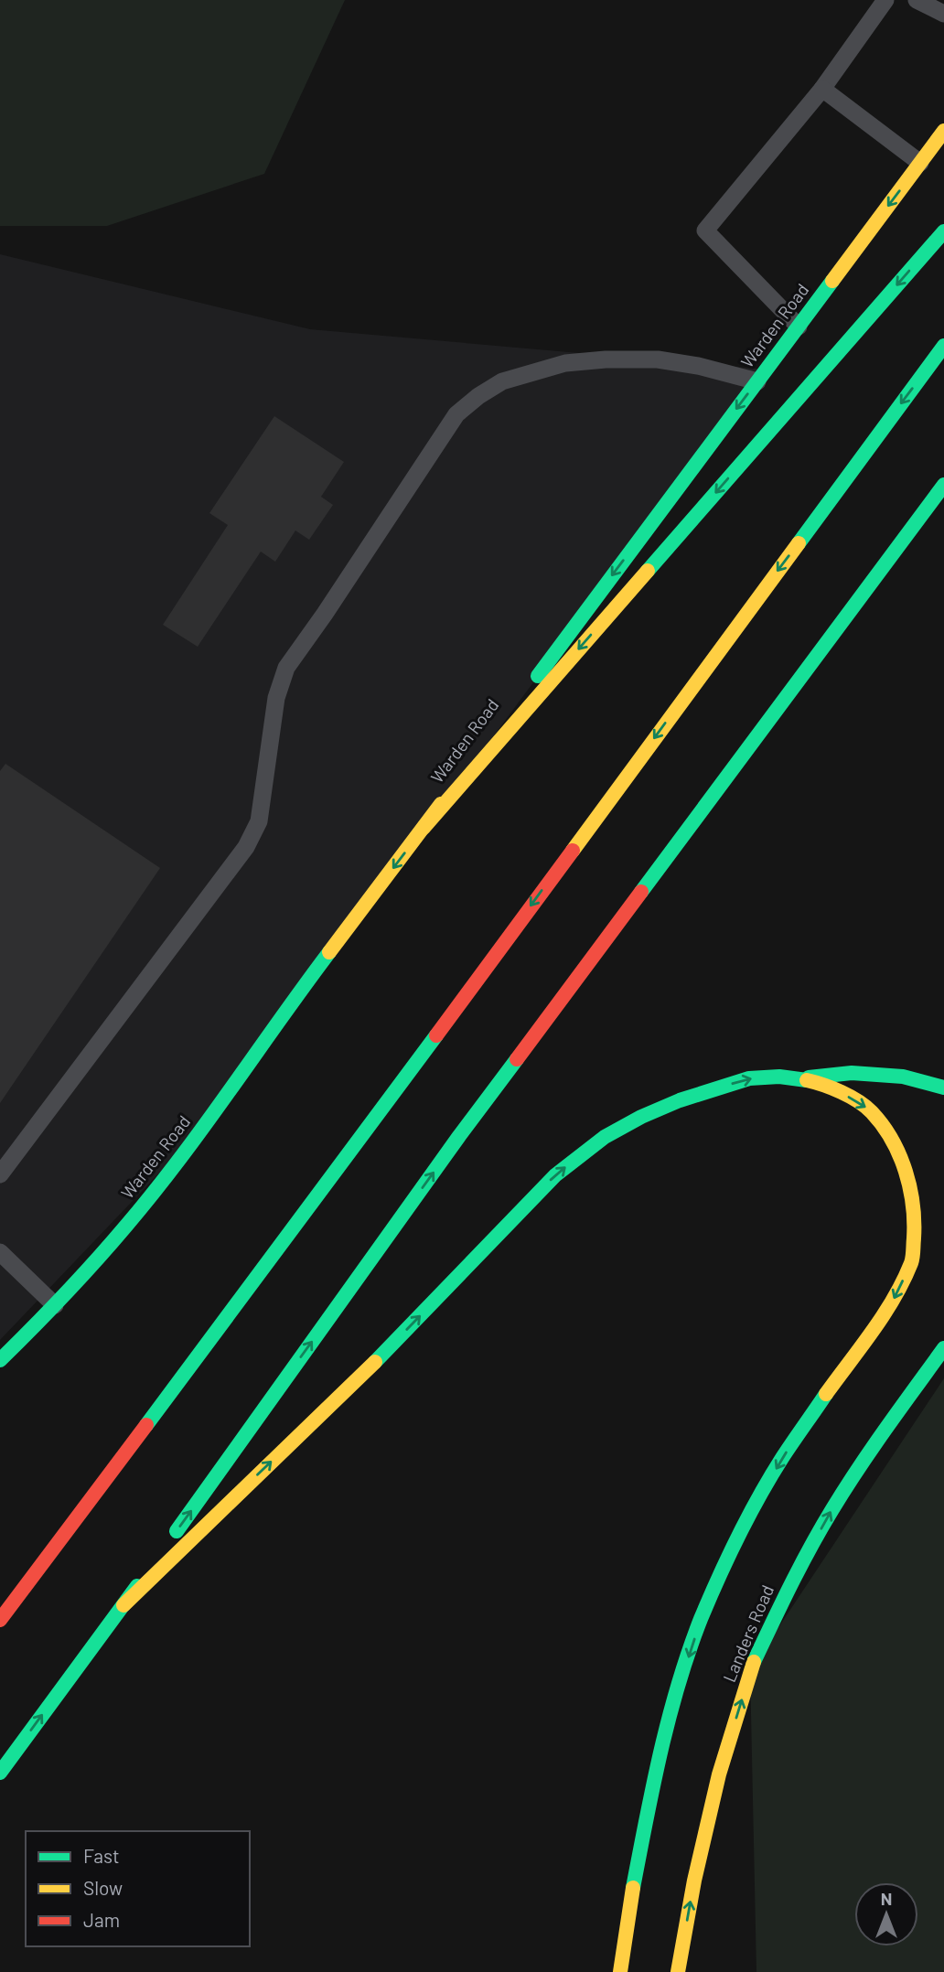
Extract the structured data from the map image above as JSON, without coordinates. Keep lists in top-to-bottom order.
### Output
{
  "streets": {
    "main road": ["Warden Road", "Landers Road"]
  },
  "one_way": ["Landers Road"],
  "legend": ["Fast", "Slow", "Jam"],
  "north": "top"
}
